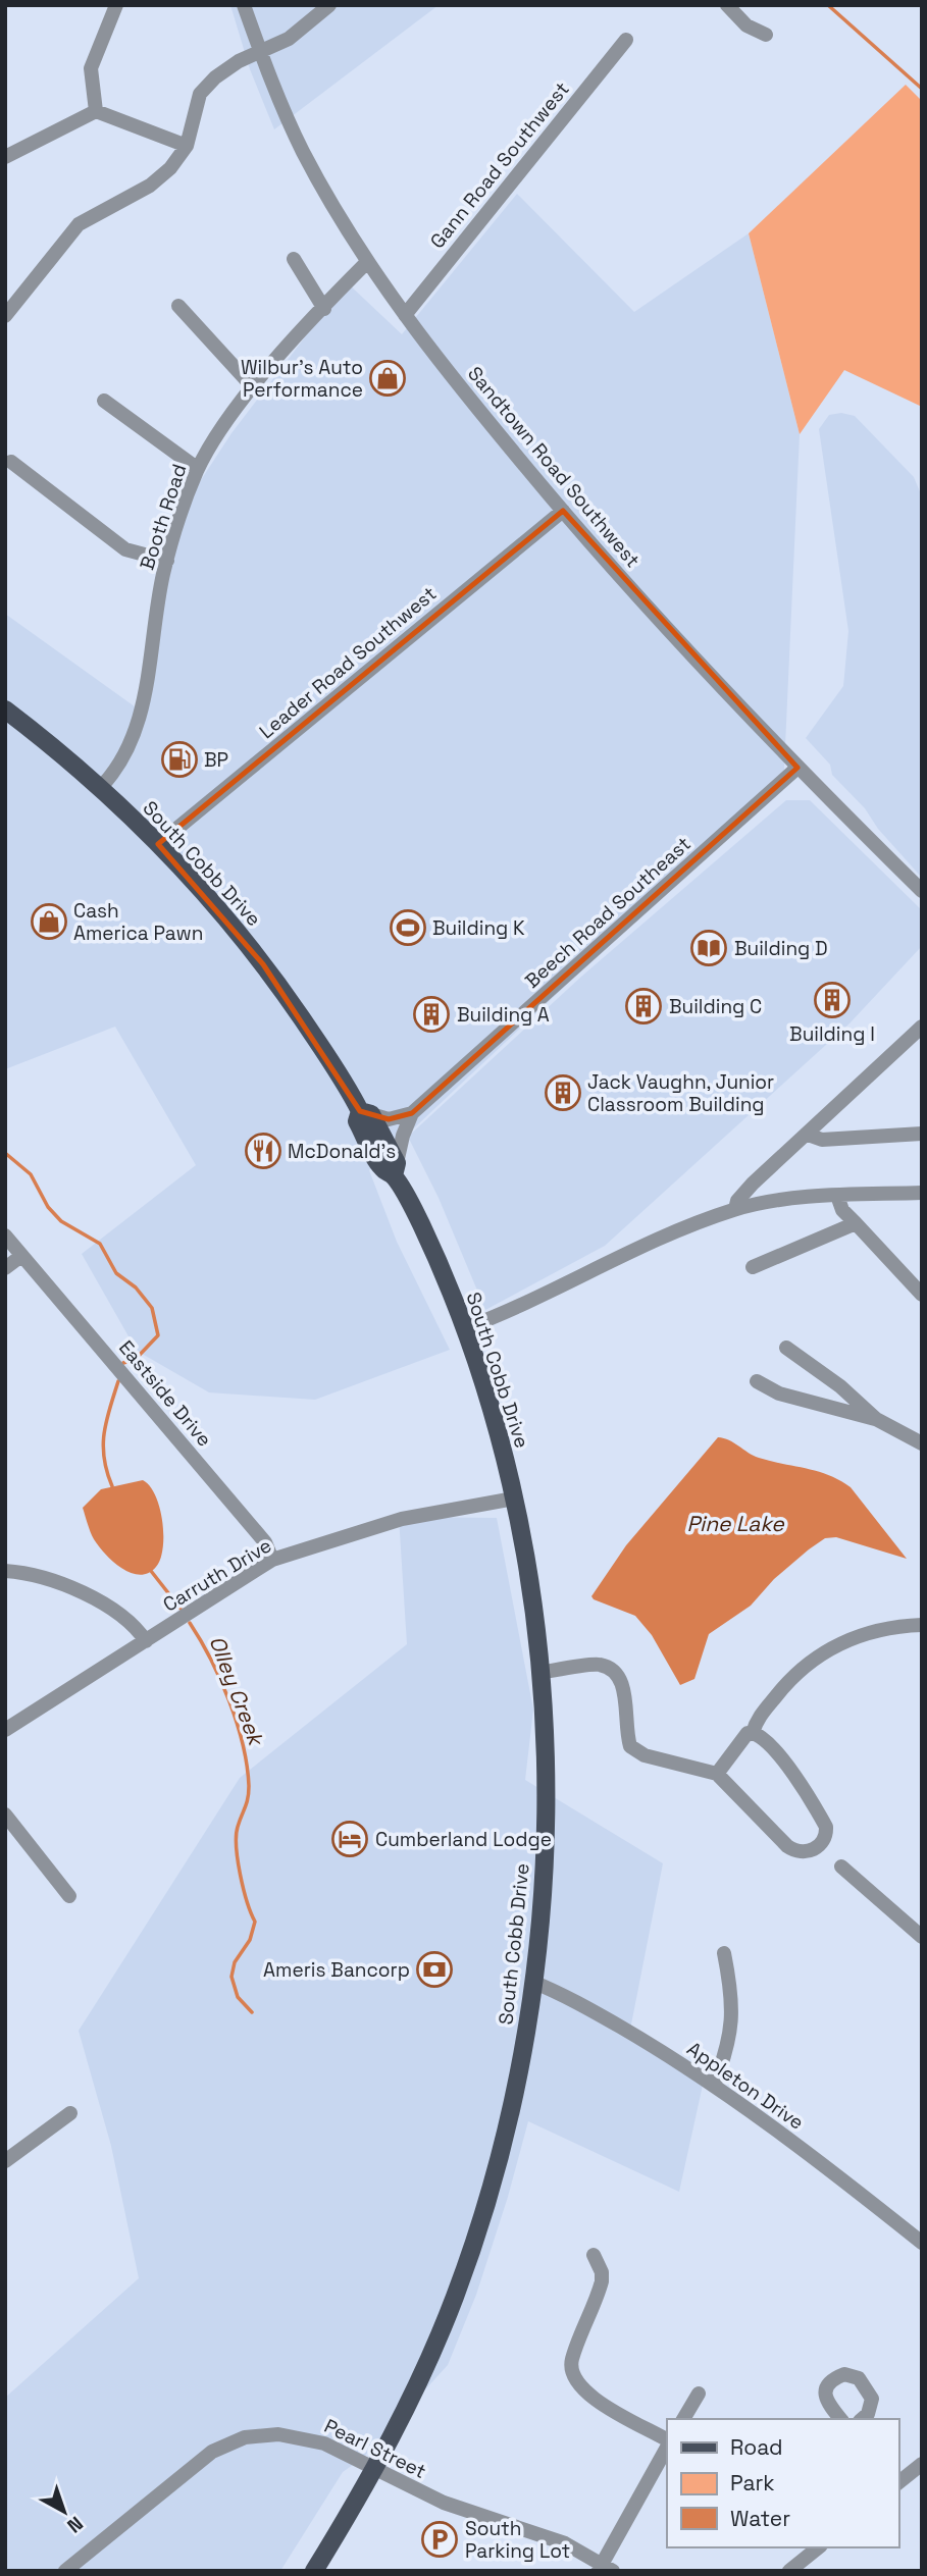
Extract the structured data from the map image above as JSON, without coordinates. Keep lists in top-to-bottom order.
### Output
{
  "streets": {
    "main road": ["South Cobb Drive"],
    "street": [
      "Gann Road Southwest",
      "Sandtown Road Southwest",
      "Booth Road",
      "Leader Road Southwest",
      "Beech Road Southeast",
      "Eastside Drive",
      "Carruth Drive",
      "Appleton Drive",
      "Pearl Street"
    ]
  },
  "crossings": [
    ["Gann Road Southwest", "Sandtown Road Southwest"],
    ["Sandtown Road Southwest", "Booth Road"],
    ["Sandtown Road Southwest", "Leader Road Southwest"],
    ["Sandtown Road Southwest", "Beech Road Southeast"],
    ["Booth Road", "South Cobb Drive"],
    ["Leader Road Southwest", "South Cobb Drive"],
    ["South Cobb Drive", "Beech Road Southeast"],
    ["South Cobb Drive", "Carruth Drive"],
    ["South Cobb Drive", "Appleton Drive"],
    ["South Cobb Drive", "Pearl Street"],
    ["Eastside Drive", "Carruth Drive"]
  ],
  "water": ["Pine Lake", "Olley Creek"],
  "places": {
    "shop": ["Wilbur's Auto Performance", "Cash America Pawn"],
    "fuel station": ["BP"],
    "sports": ["Building K"],
    "library": ["Building D"],
    "building": [
      "Building I",
      "Building C",
      "Building A",
      "Jack Vaughn, Junior Classroom Building"
    ],
    "restaurant": ["McDonald's"],
    "hotel": ["Cumberland Lodge"],
    "bank": ["Ameris Bancorp"],
    "parking": ["South Parking Lot"]
  },
  "legend": ["Road", "Park", "Water"],
  "north": "bottom right"
}
